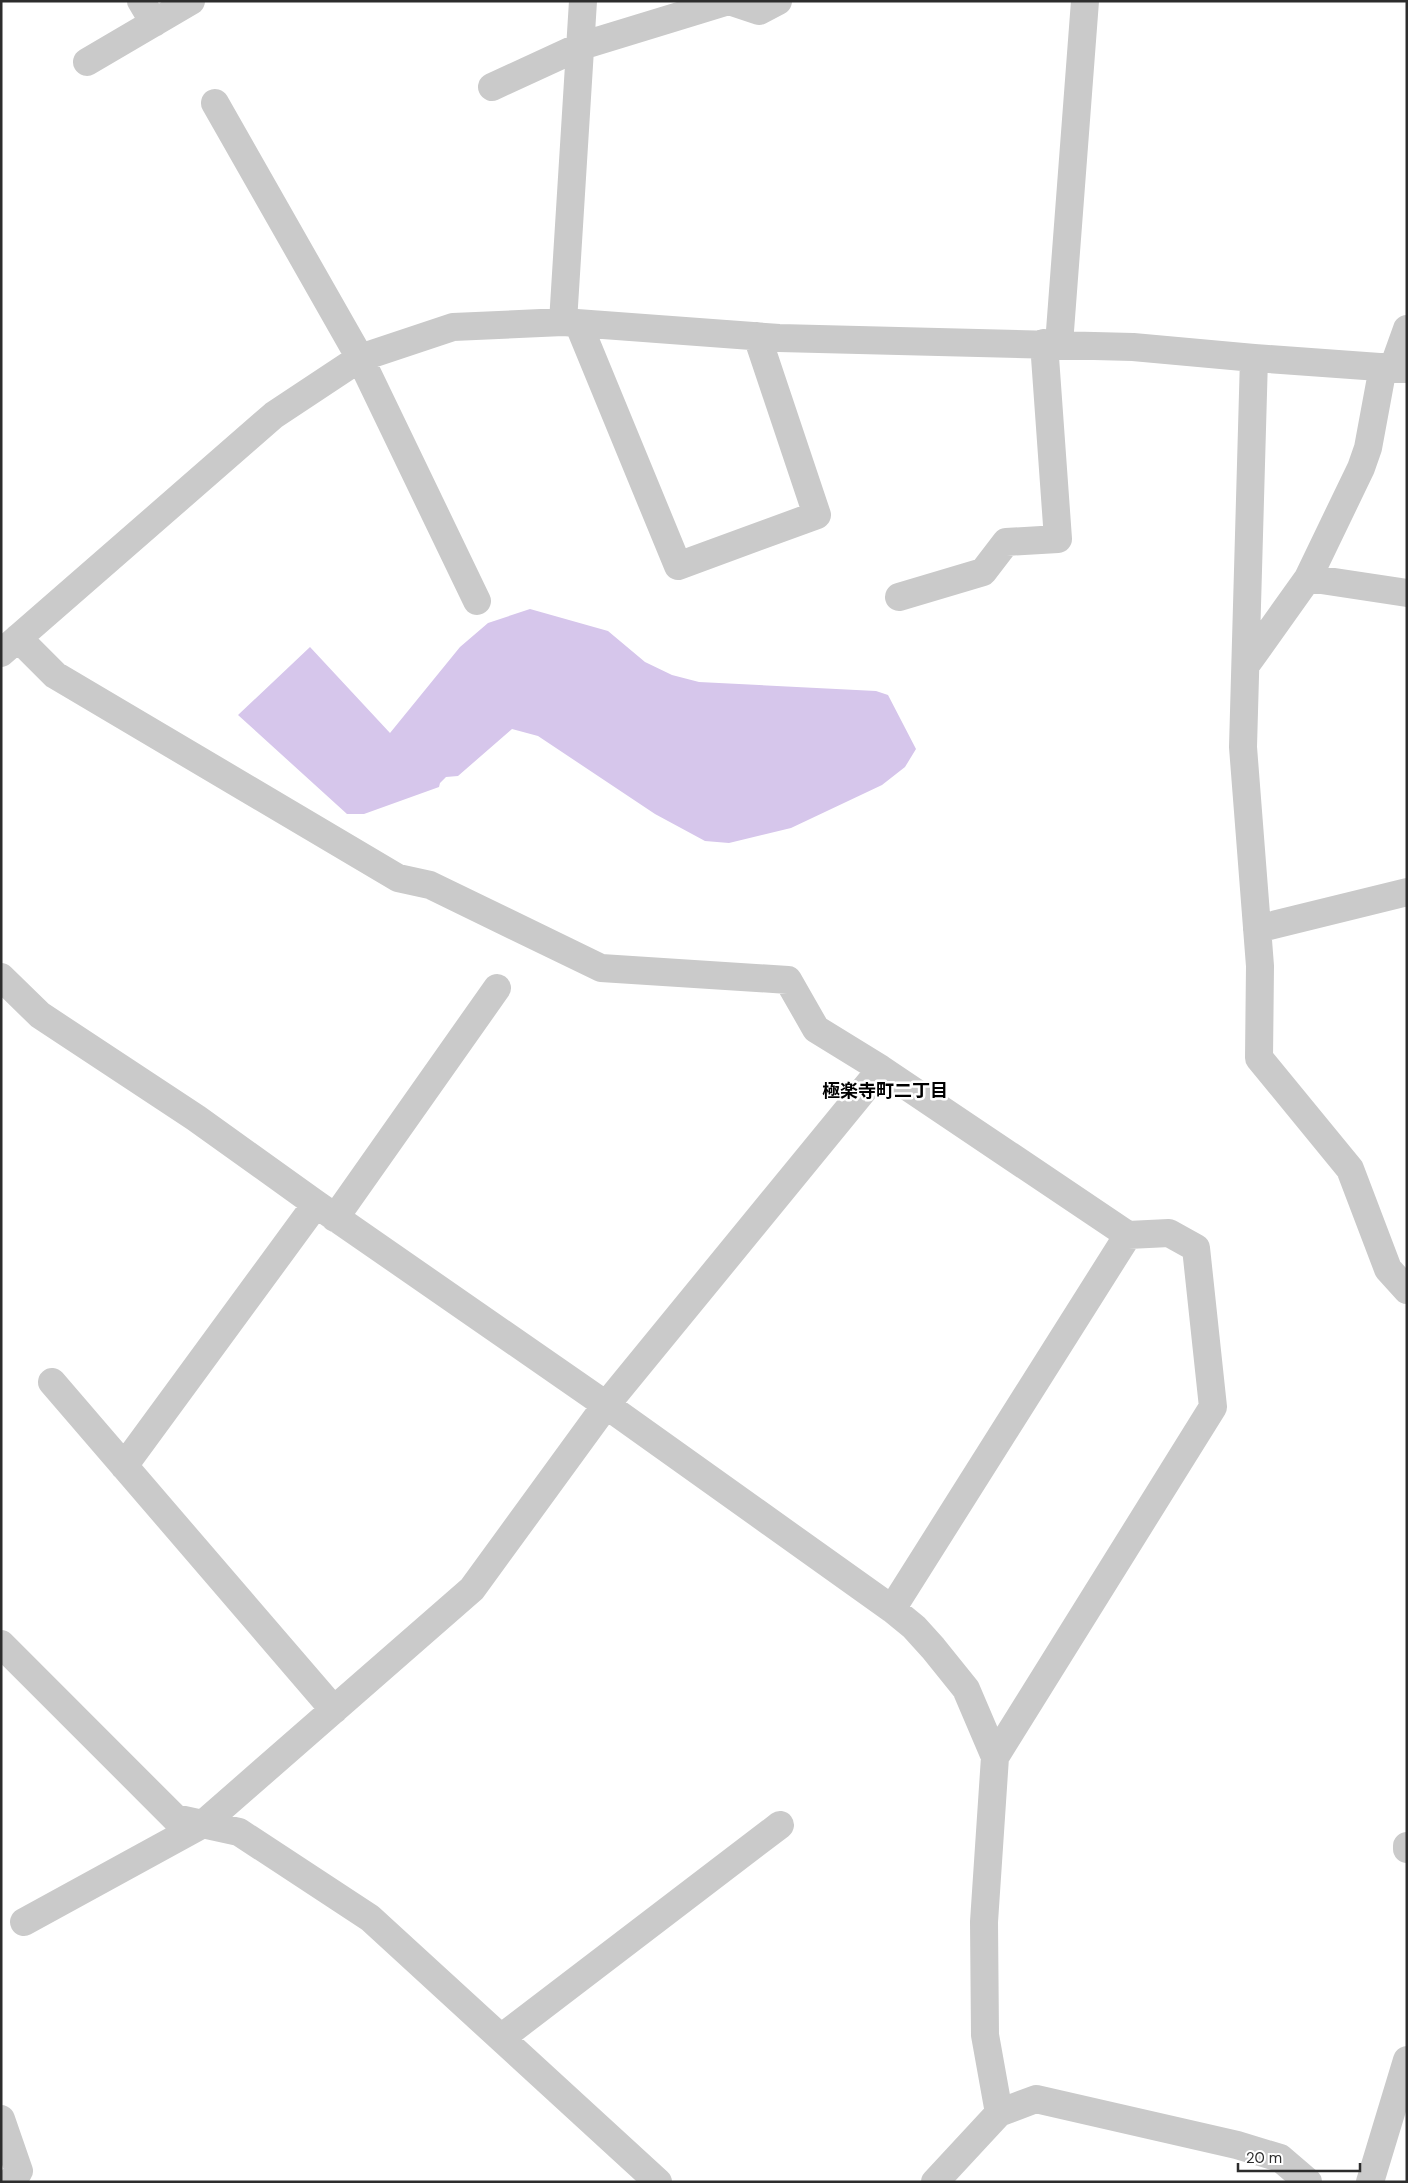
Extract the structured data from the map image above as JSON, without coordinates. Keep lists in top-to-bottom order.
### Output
{
  "districts": ["極楽寺町二丁目"],
  "scale_bar": "20 m"
}
